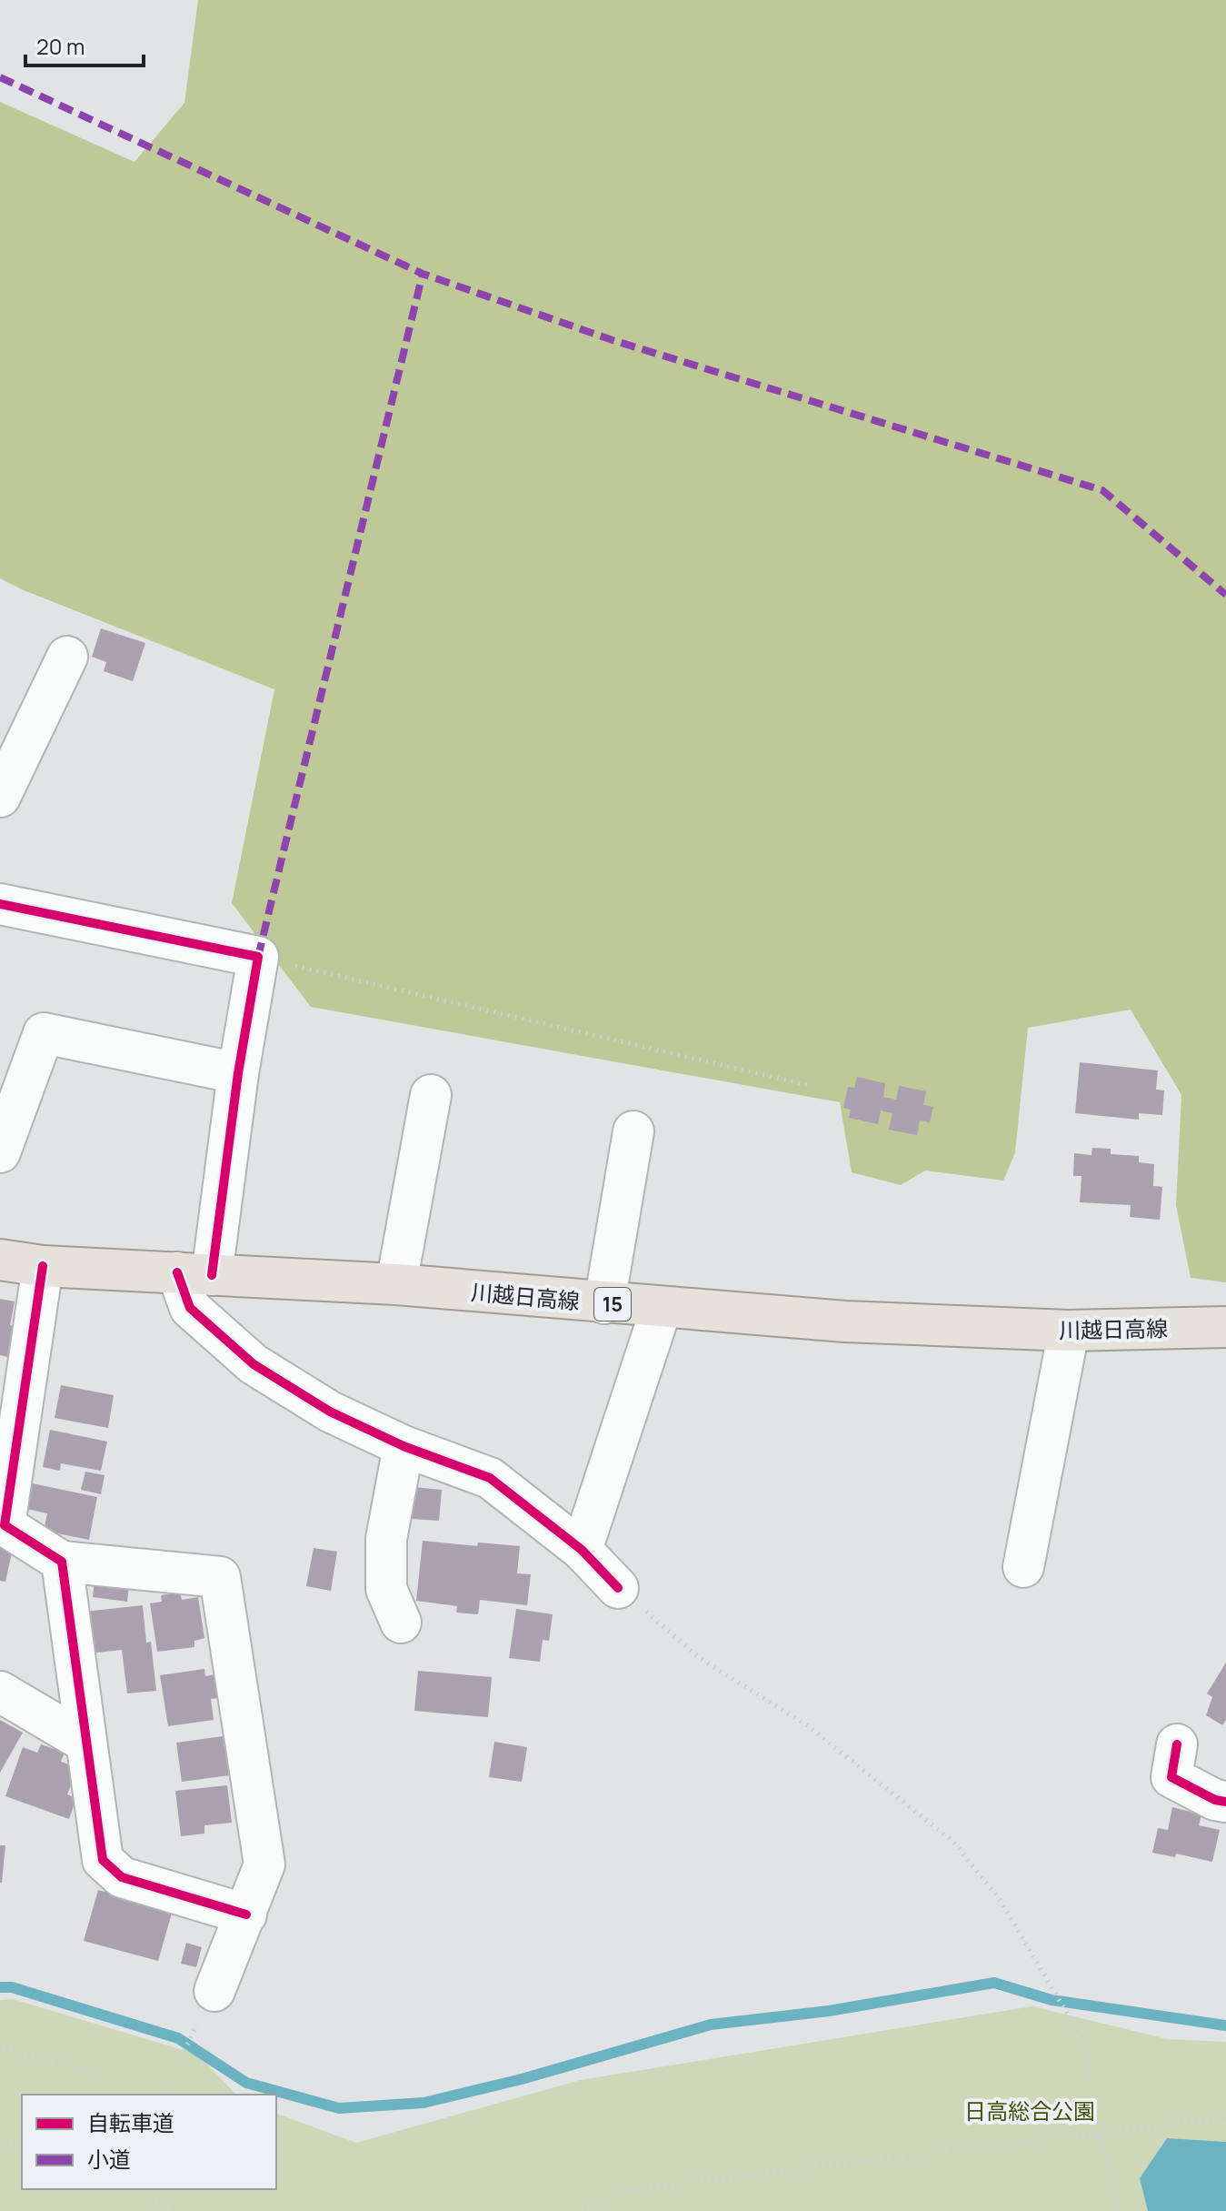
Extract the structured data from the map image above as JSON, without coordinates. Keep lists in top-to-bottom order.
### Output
{
  "streets": {
    "main road": ["川越日高線", "15"]
  },
  "parks": ["日高総合公園"],
  "legend": ["自転車道", "小道"],
  "scale_bar": "20 m"
}
